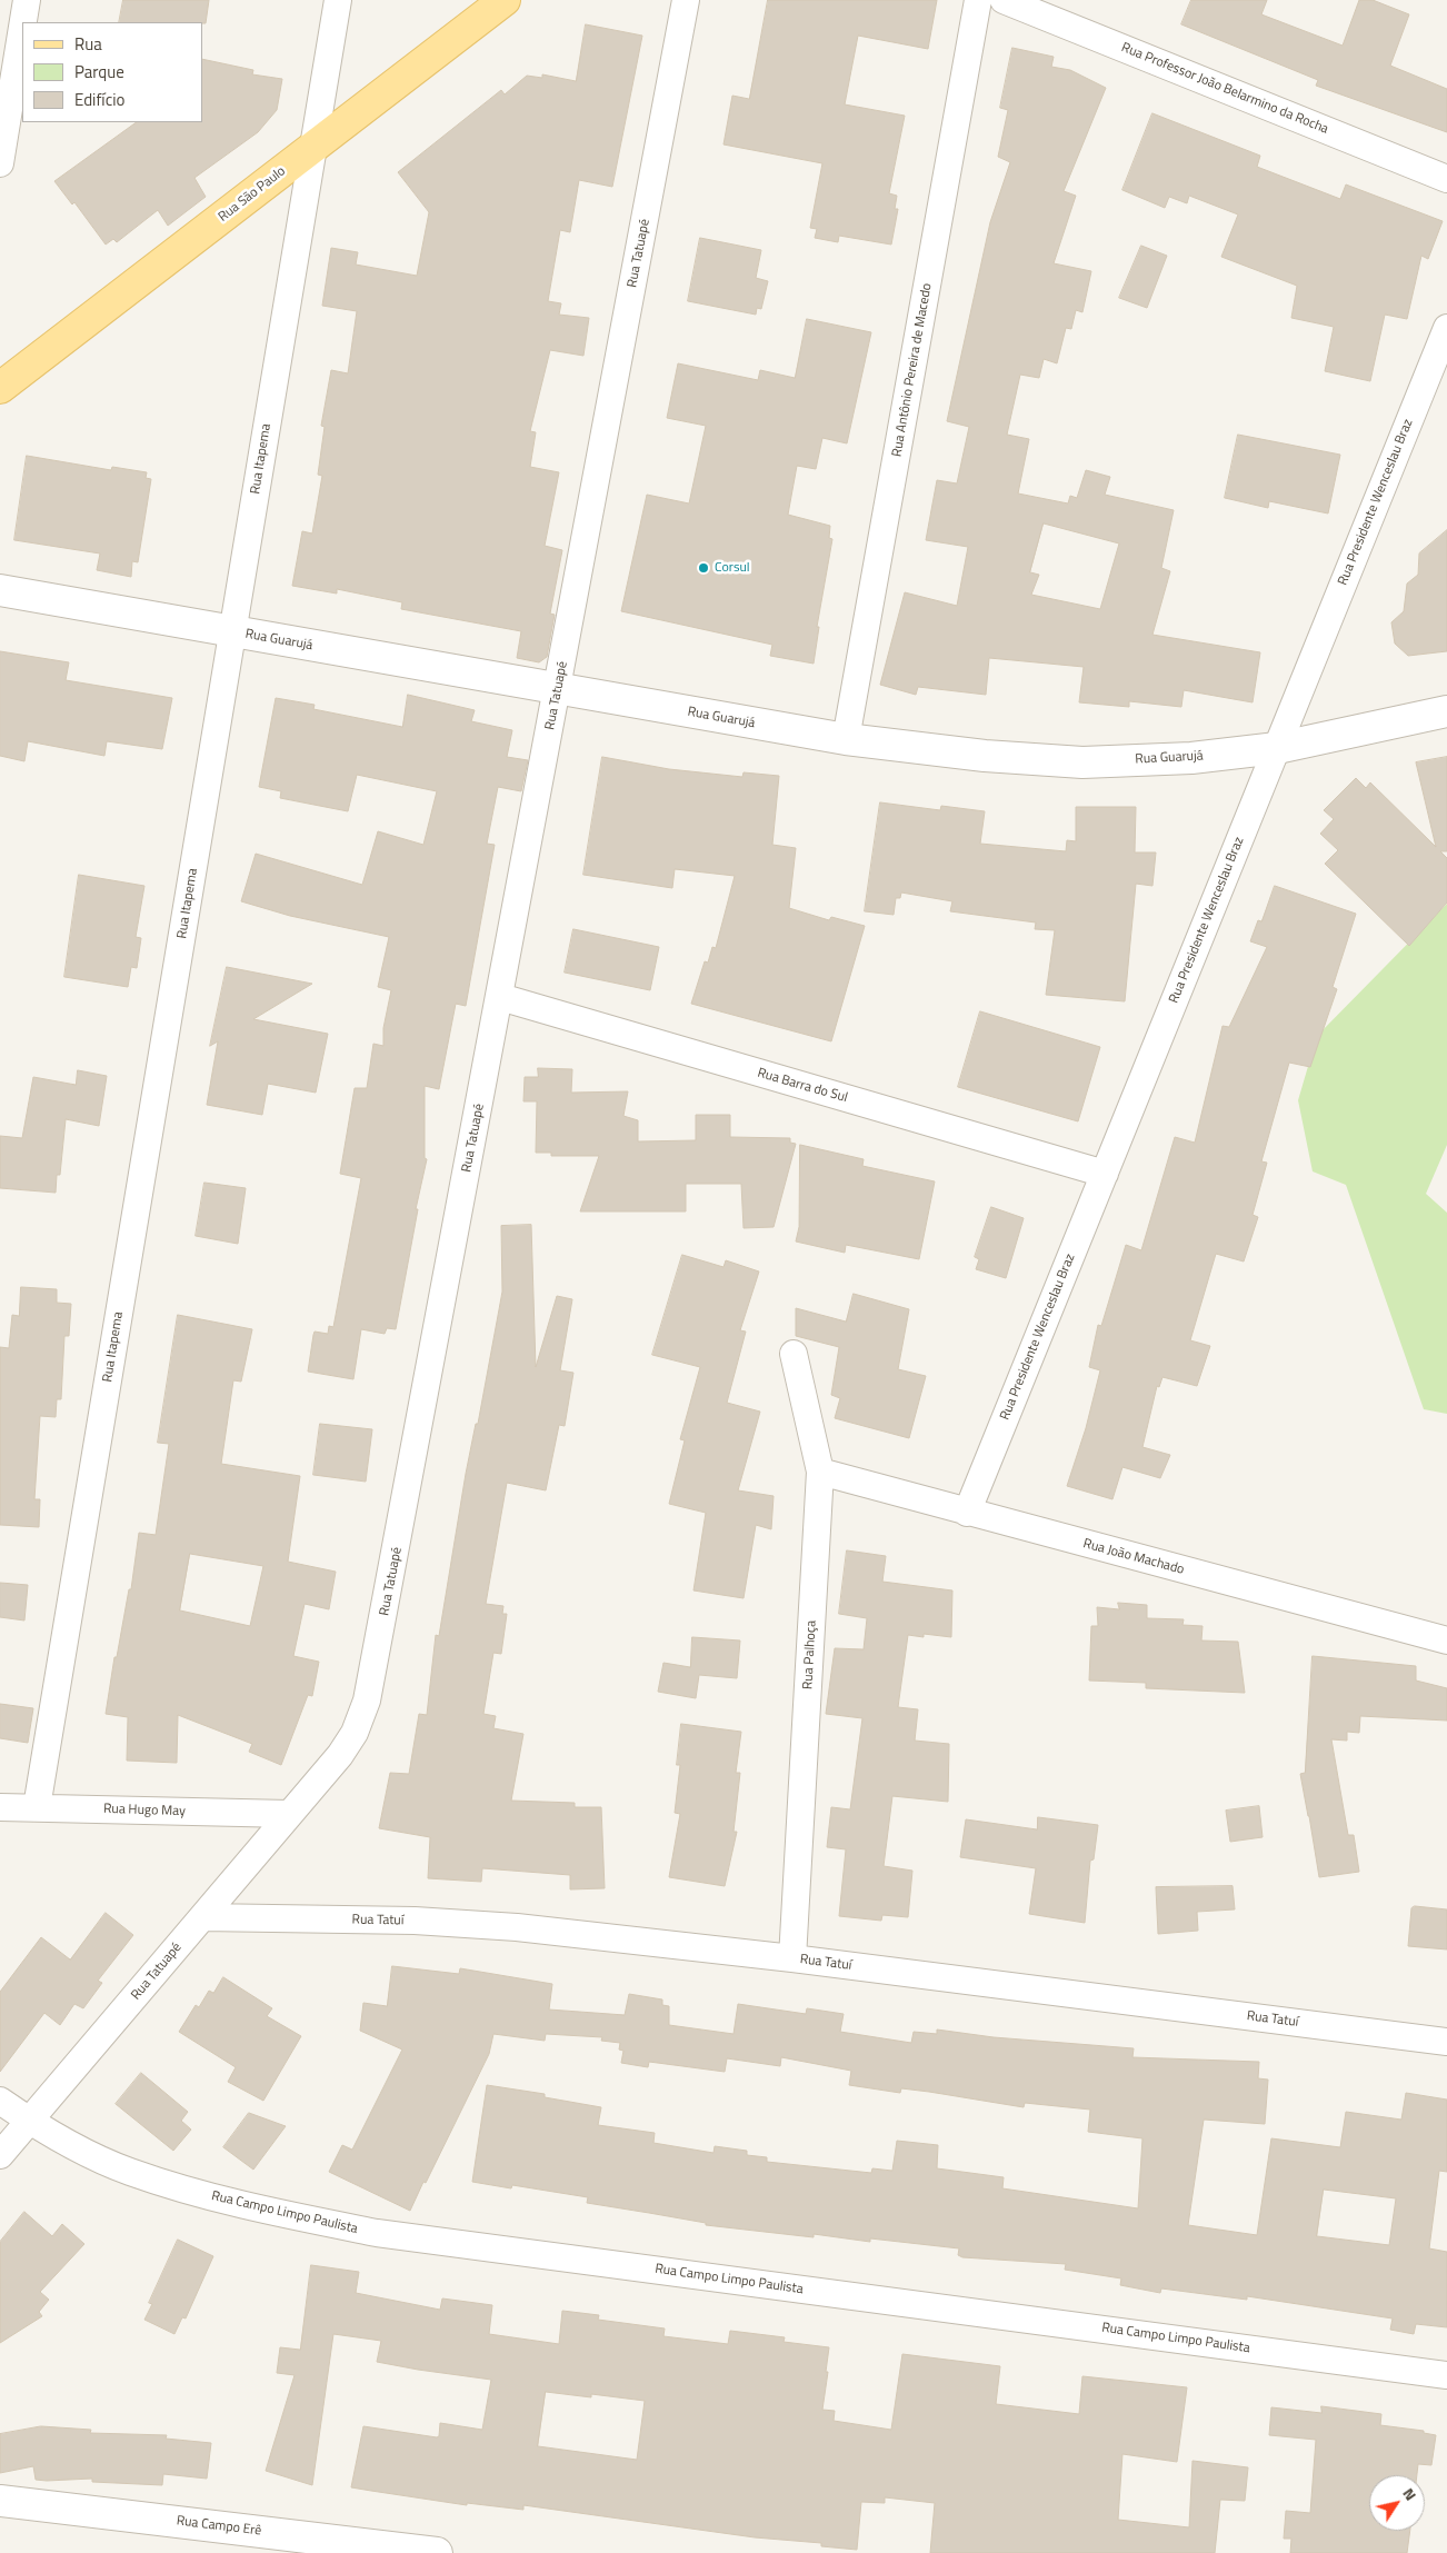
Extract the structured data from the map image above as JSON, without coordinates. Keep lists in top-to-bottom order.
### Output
{
  "streets": {
    "main road": ["Rua São Paulo"],
    "street": [
      "Rua Professor João Belarmino da Rocha",
      "Rua Tatuapé",
      "Rua Antônio Pereira de Macedo",
      "Rua Itapema",
      "Rua Presidente Wenceslau Braz",
      "Rua Guarujá",
      "Rua Barra do Sul",
      "Rua João Machado",
      "Rua Palhoça",
      "Rua Hugo May",
      "Rua Tatuí",
      "Rua Campo Limpo Paulista",
      "Rua Campo Erê"
    ]
  },
  "crossings": [
    ["Rua São Paulo", "Rua Itapema"],
    ["Rua Tatuapé", "Rua Guarujá"],
    ["Rua Tatuapé", "Rua Barra do Sul"],
    ["Rua Tatuapé", "Rua Hugo May"],
    ["Rua Tatuapé", "Rua Tatuí"],
    ["Rua Tatuapé", "Rua Campo Limpo Paulista"],
    ["Rua Antônio Pereira de Macedo", "Rua Guarujá"],
    ["Rua Itapema", "Rua Guarujá"],
    ["Rua Itapema", "Rua Hugo May"],
    ["Rua Presidente Wenceslau Braz", "Rua Guarujá"],
    ["Rua Presidente Wenceslau Braz", "Rua Barra do Sul"],
    ["Rua Presidente Wenceslau Braz", "Rua João Machado"],
    ["Rua João Machado", "Rua Palhoça"],
    ["Rua Palhoça", "Rua Tatuí"]
  ],
  "places": ["Corsul"],
  "legend": ["Rua", "Parque", "Edifício"],
  "north": "top right"
}
